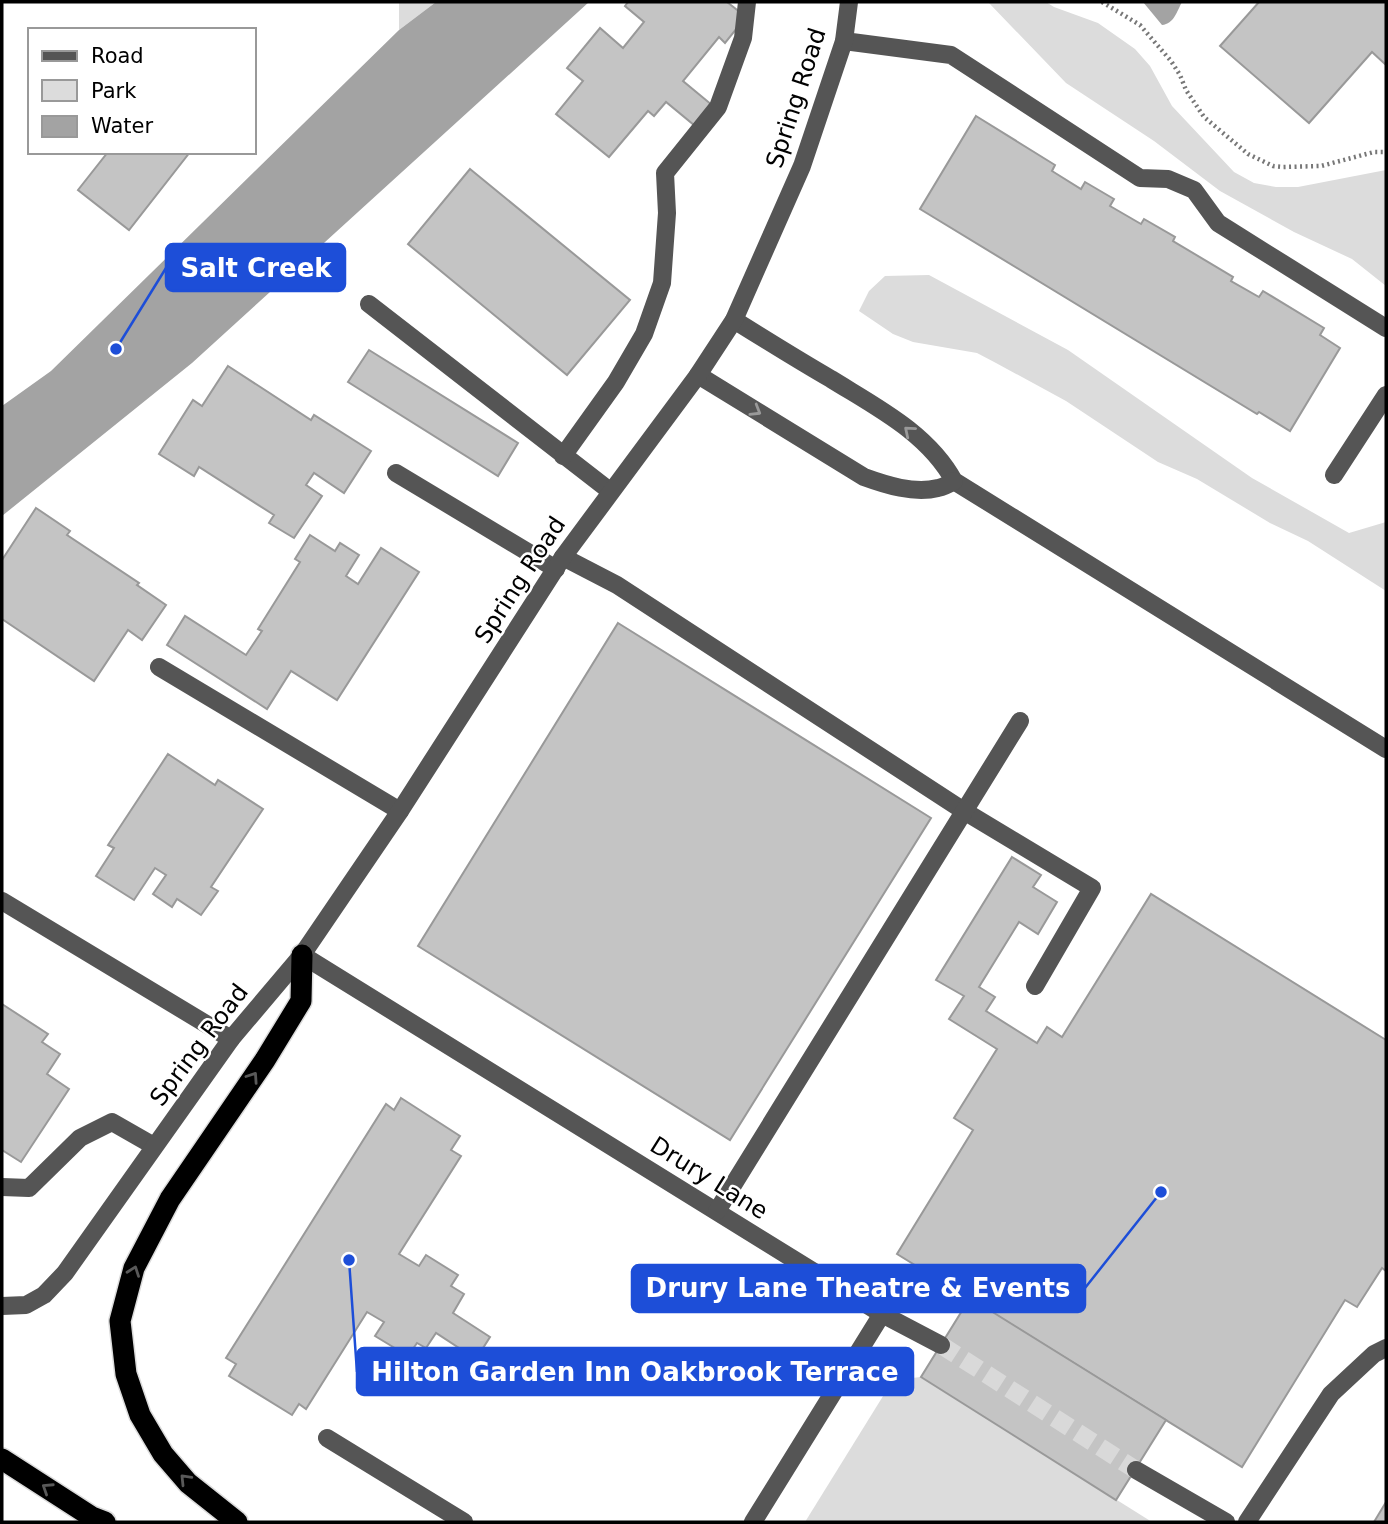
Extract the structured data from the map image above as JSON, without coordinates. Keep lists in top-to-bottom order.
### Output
{
  "streets": {
    "street": ["Spring Road", "Drury Lane"]
  },
  "crossings": [
    ["Spring Road", "Drury Lane"]
  ],
  "places": ["Salt Creek", "Drury Lane Theatre & Events", "Hilton Garden Inn Oakbrook Terrace"],
  "legend": ["Road", "Park", "Water"]
}
